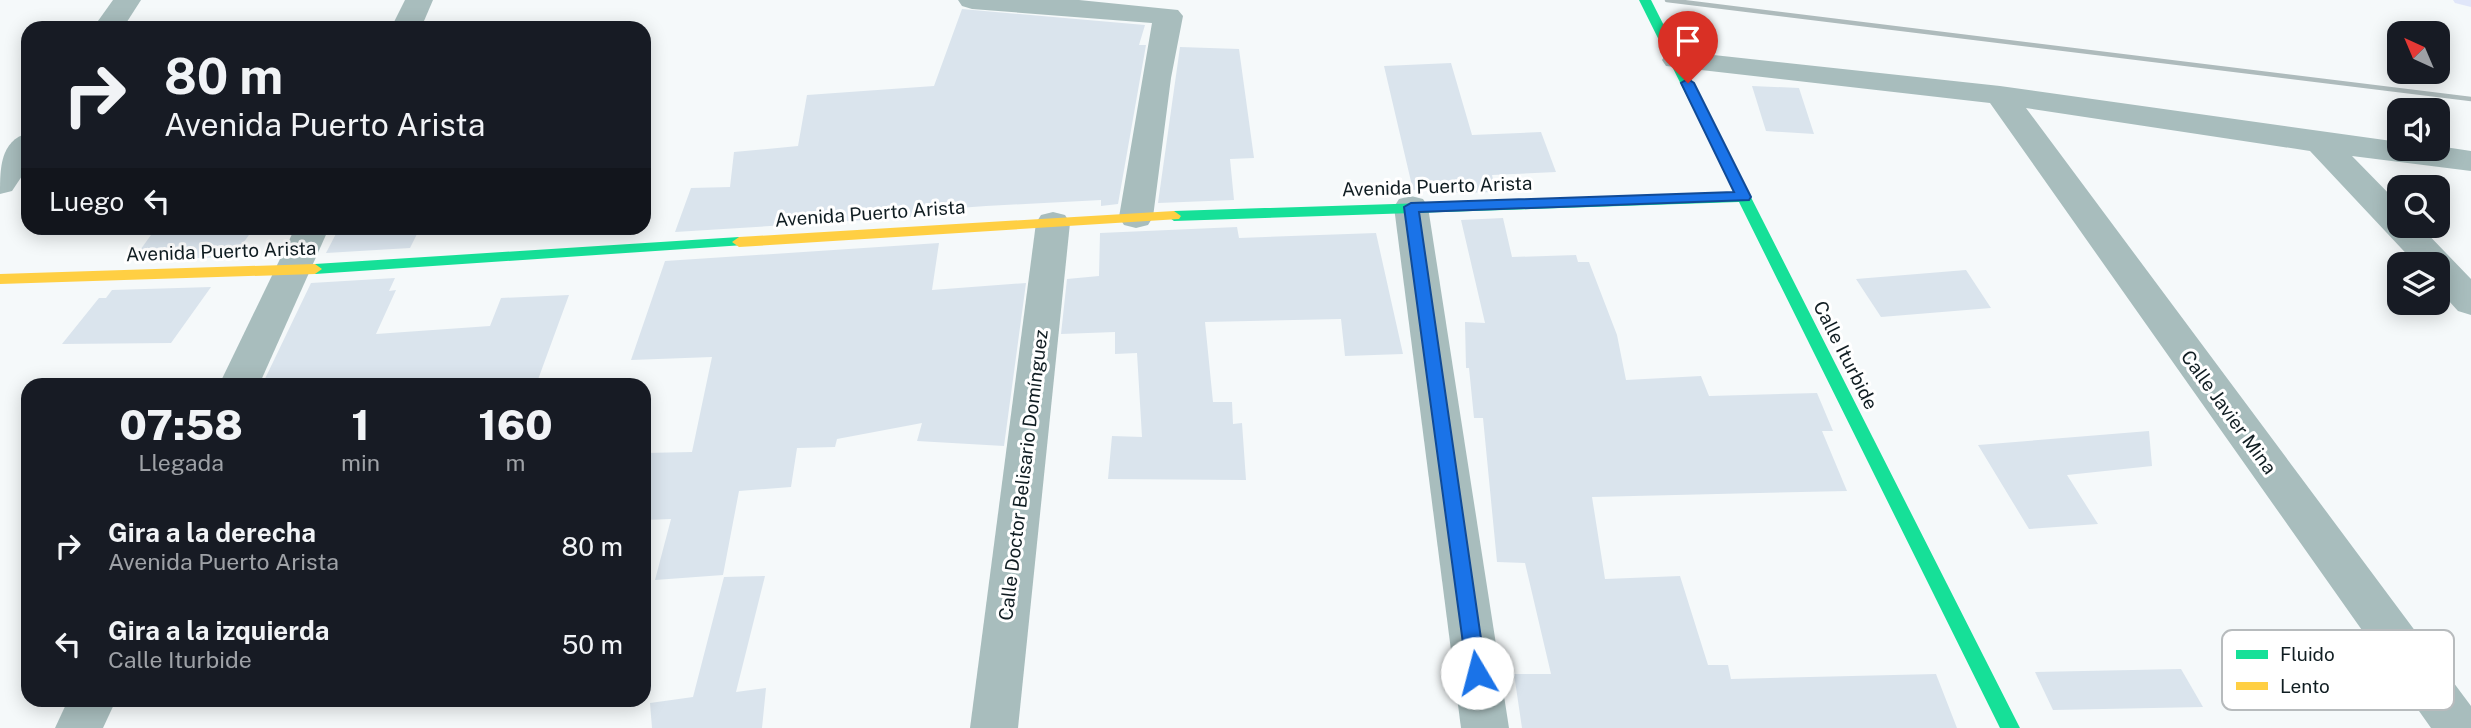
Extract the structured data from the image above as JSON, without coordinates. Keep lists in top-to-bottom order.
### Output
{
  "streets": {
    "street": [
      "Avenida Puerto Arista",
      "Calle Iturbide",
      "Calle Javier Mina",
      "Calle Doctor Belisario Domínguez"
    ]
  },
  "crossings": [
    ["Avenida Puerto Arista", "Calle Iturbide"],
    ["Avenida Puerto Arista", "Calle Doctor Belisario Domínguez"]
  ],
  "legend": ["Fluido", "Lento"],
  "north": "top left",
  "page": {
    "turn": ["80 m", "Avenida Puerto Arista"],
    "then": "Luego",
    "eta": [
      "07:58",
      "Llegada",
      "1",
      "min",
      "160",
      "m"
    ],
    "list": [
      {
        "name": "Gira a la derecha",
        "note": "Avenida Puerto Arista",
        "value": "80 m"
      },
      {
        "name": "Gira a la izquierda",
        "note": "Calle Iturbide",
        "value": "50 m"
      }
    ]
  }
}
